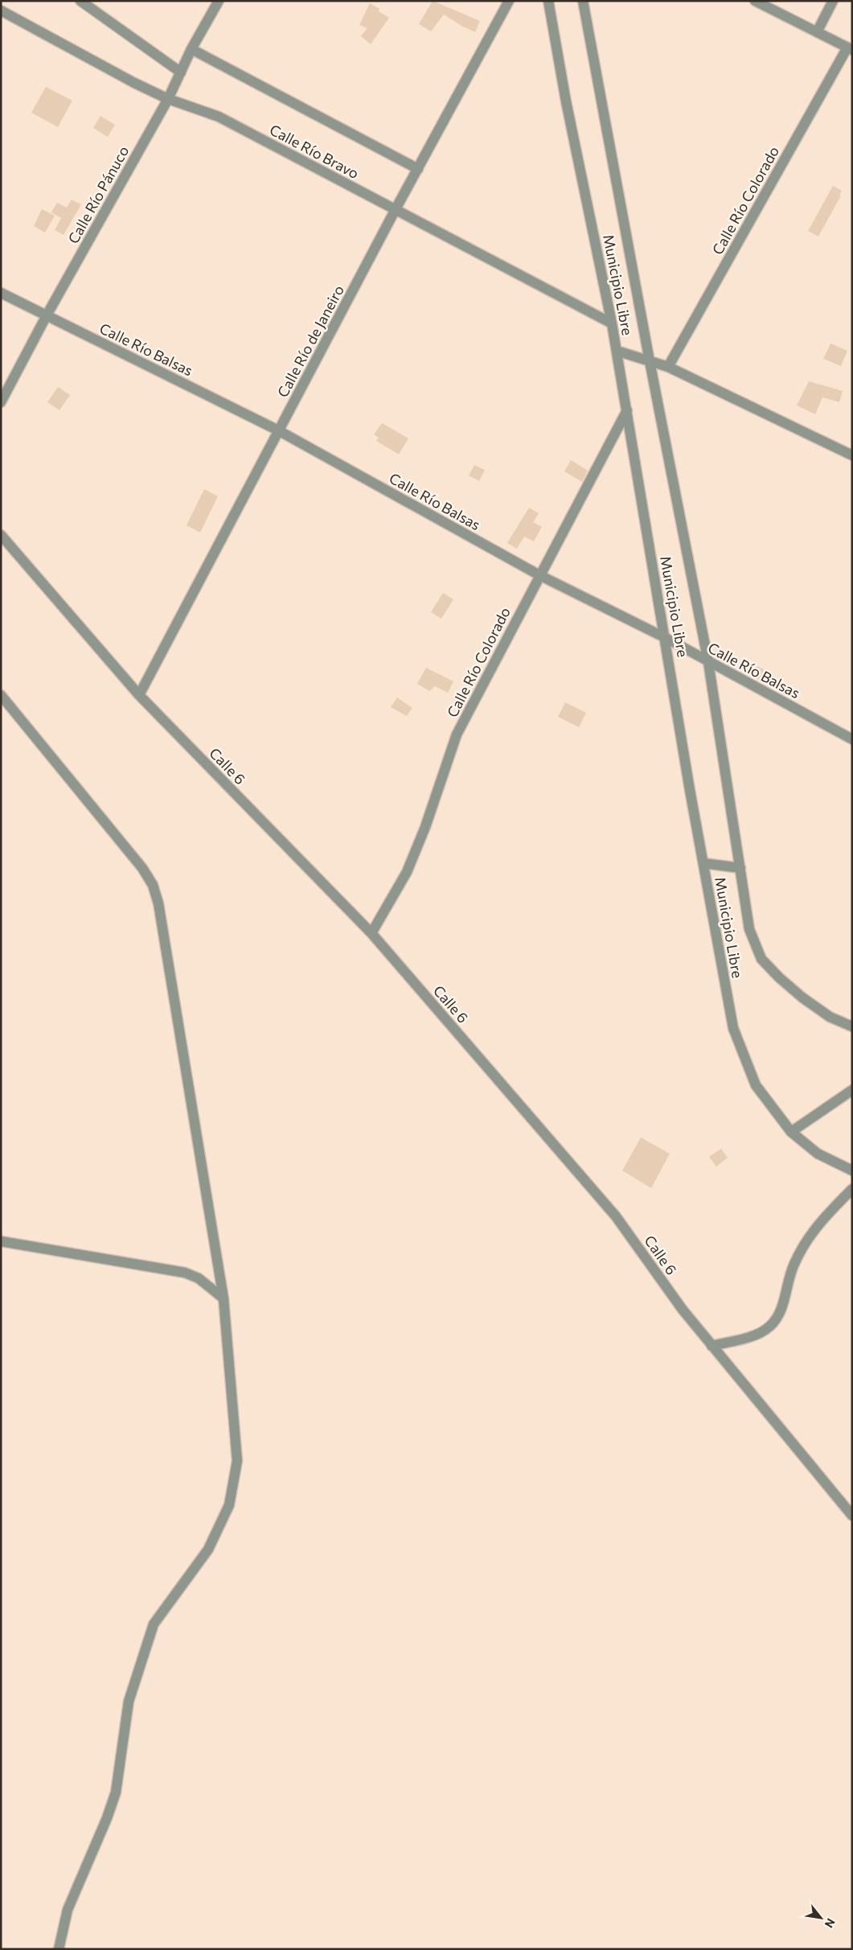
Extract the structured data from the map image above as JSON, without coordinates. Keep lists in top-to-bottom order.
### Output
{
  "streets": {
    "street": [
      "Calle Río Bravo",
      "Calle Río Pánuco",
      "Calle Río Colorado",
      "Municipio Libre",
      "Calle Río de Janeiro",
      "Calle Río Balsas",
      "Calle 6"
    ]
  },
  "crossings": [
    ["Calle Río Bravo", "Calle Río Pánuco"],
    ["Calle Río Bravo", "Municipio Libre"],
    ["Calle Río Bravo", "Calle Río de Janeiro"],
    ["Calle Río Pánuco", "Calle Río Balsas"],
    ["Calle Río Colorado", "Municipio Libre"],
    ["Calle Río Colorado", "Calle Río Balsas"],
    ["Calle Río Colorado", "Calle 6"],
    ["Municipio Libre", "Calle Río Balsas"],
    ["Calle Río de Janeiro", "Calle Río Balsas"],
    ["Calle Río de Janeiro", "Calle 6"]
  ],
  "north": "bottom right"
}
